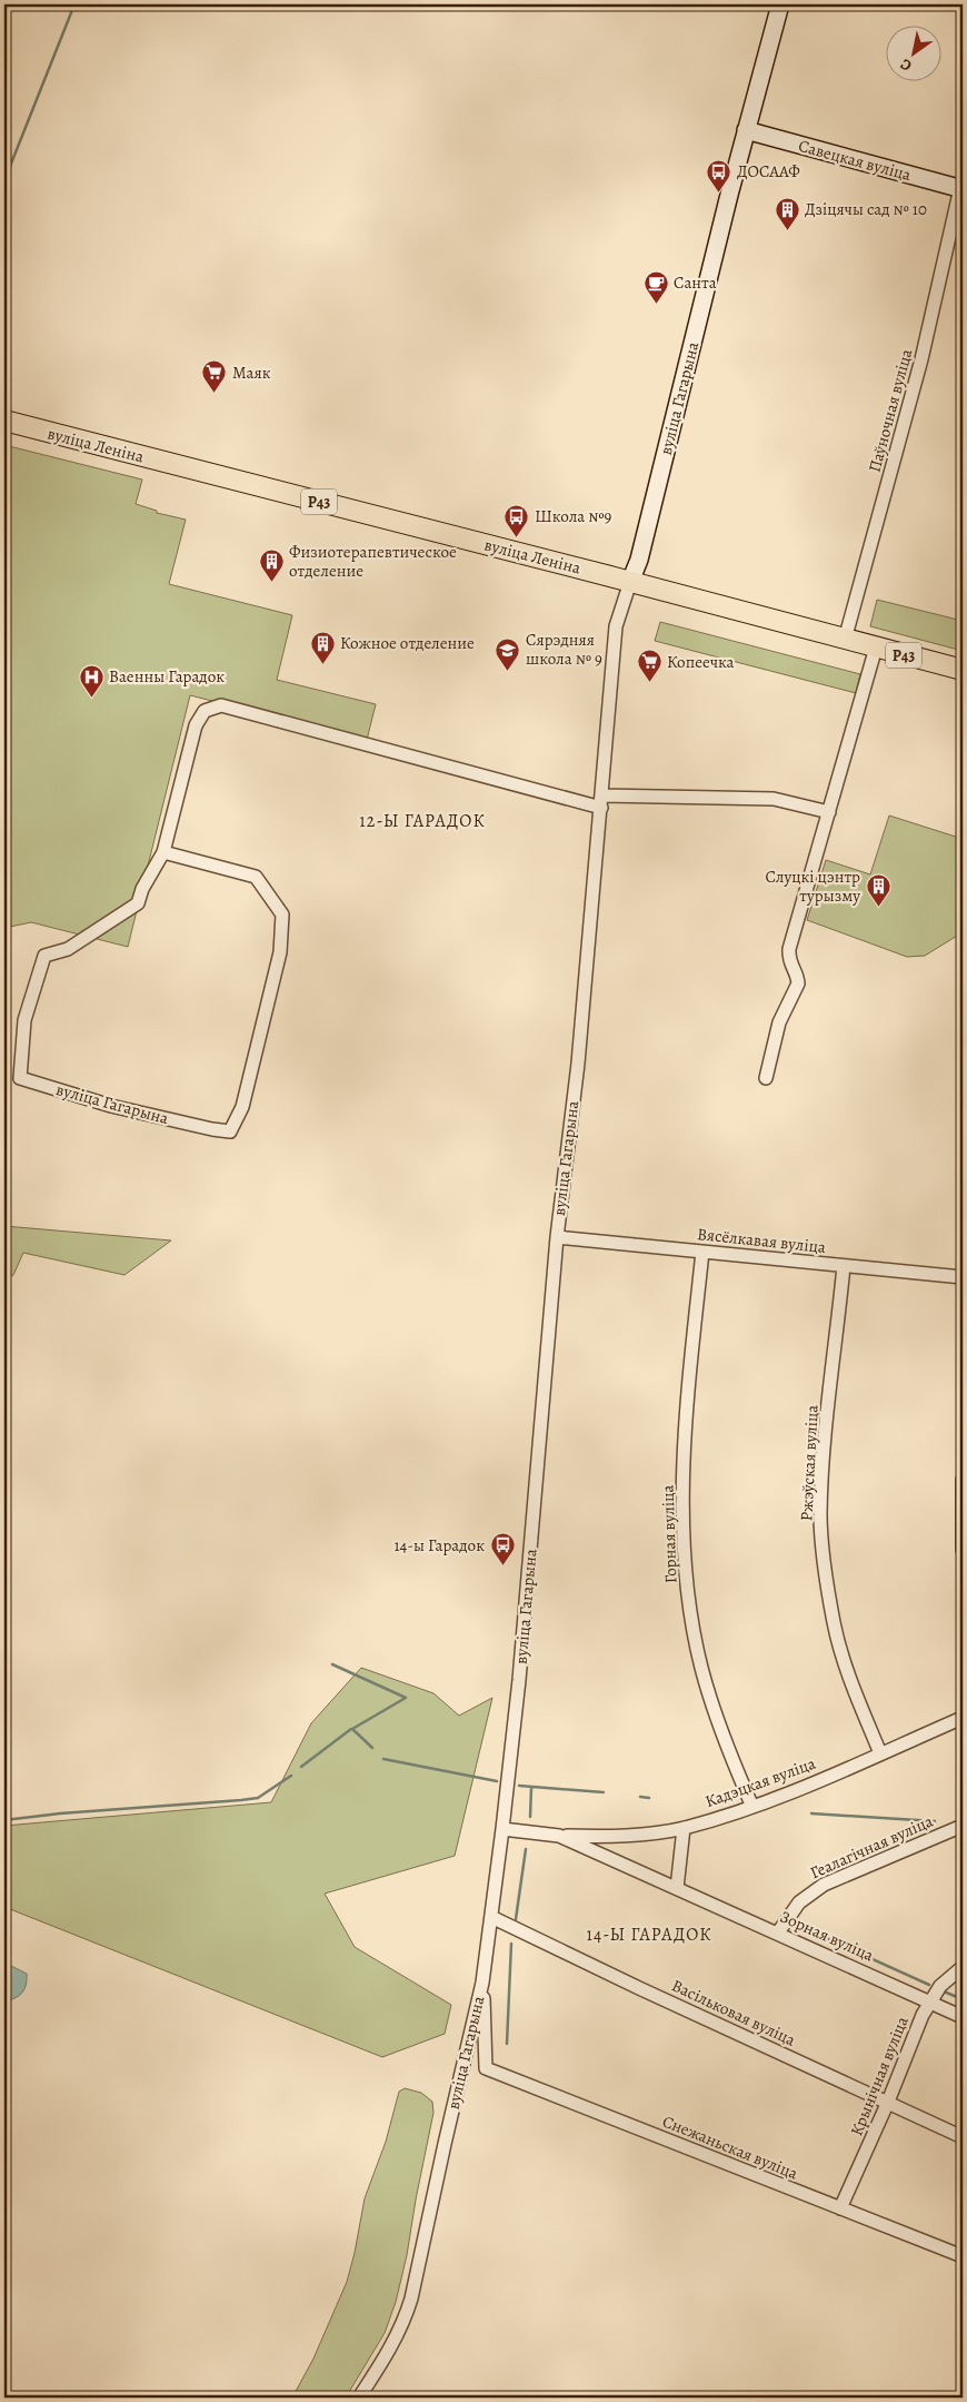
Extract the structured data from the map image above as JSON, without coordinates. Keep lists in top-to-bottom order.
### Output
{
  "streets": {
    "main road": [
      "Савецкая вуліца",
      "вуліца Гагарына",
      "вуліца Леніна",
      "Р43"
    ],
    "street": [
      "Паўночная вуліца",
      "Вясёлкавая вуліца",
      "Ржэўская вуліца",
      "Горная вуліца",
      "Кадэцкая вуліца",
      "Геалагічная вуліца",
      "Зорная вуліца",
      "Васільковая вуліца",
      "Крынічная вуліца",
      "Снежаньская вуліца"
    ]
  },
  "crossings": [
    ["Савецкая вуліца", "вуліца Гагарына"],
    ["Савецкая вуліца", "Паўночная вуліца"],
    ["вуліца Гагарына", "вуліца Леніна"],
    ["вуліца Гагарына", "Вясёлкавая вуліца"],
    ["вуліца Гагарына", "Зорная вуліца"],
    ["вуліца Гагарына", "Васільковая вуліца"],
    ["вуліца Гагарына", "Снежаньская вуліца"],
    ["Паўночная вуліца", "вуліца Леніна"],
    ["Вясёлкавая вуліца", "Ржэўская вуліца"],
    ["Вясёлкавая вуліца", "Горная вуліца"],
    ["Ржэўская вуліца", "Кадэцкая вуліца"],
    ["Горная вуліца", "Кадэцкая вуліца"],
    ["Кадэцкая вуліца", "Зорная вуліца"],
    ["Геалагічная вуліца", "Зорная вуліца"],
    ["Зорная вуліца", "Крынічная вуліца"],
    ["Васільковая вуліца", "Крынічная вуліца"],
    ["Крынічная вуліца", "Снежаньская вуліца"]
  ],
  "districts": ["12-Ы ГАРАДОК", "14-Ы ГАРАДОК"],
  "places": {
    "bus stop": ["ДОСААФ", "Школа №9", "14-ы Гарадок"],
    "building": [
      "Дзіцячы сад № 10",
      "Физиотерапевтическое отделение",
      "Кожное отделение",
      "Слуцкі цэнтр турызму"
    ],
    "cafe": ["Санта"],
    "supermarket": ["Маяк", "Копеечка"],
    "school or university": ["Сярэдняя школа № 9"],
    "hospital": ["Ваенны Гарадок"]
  },
  "north": "bottom left"
}
